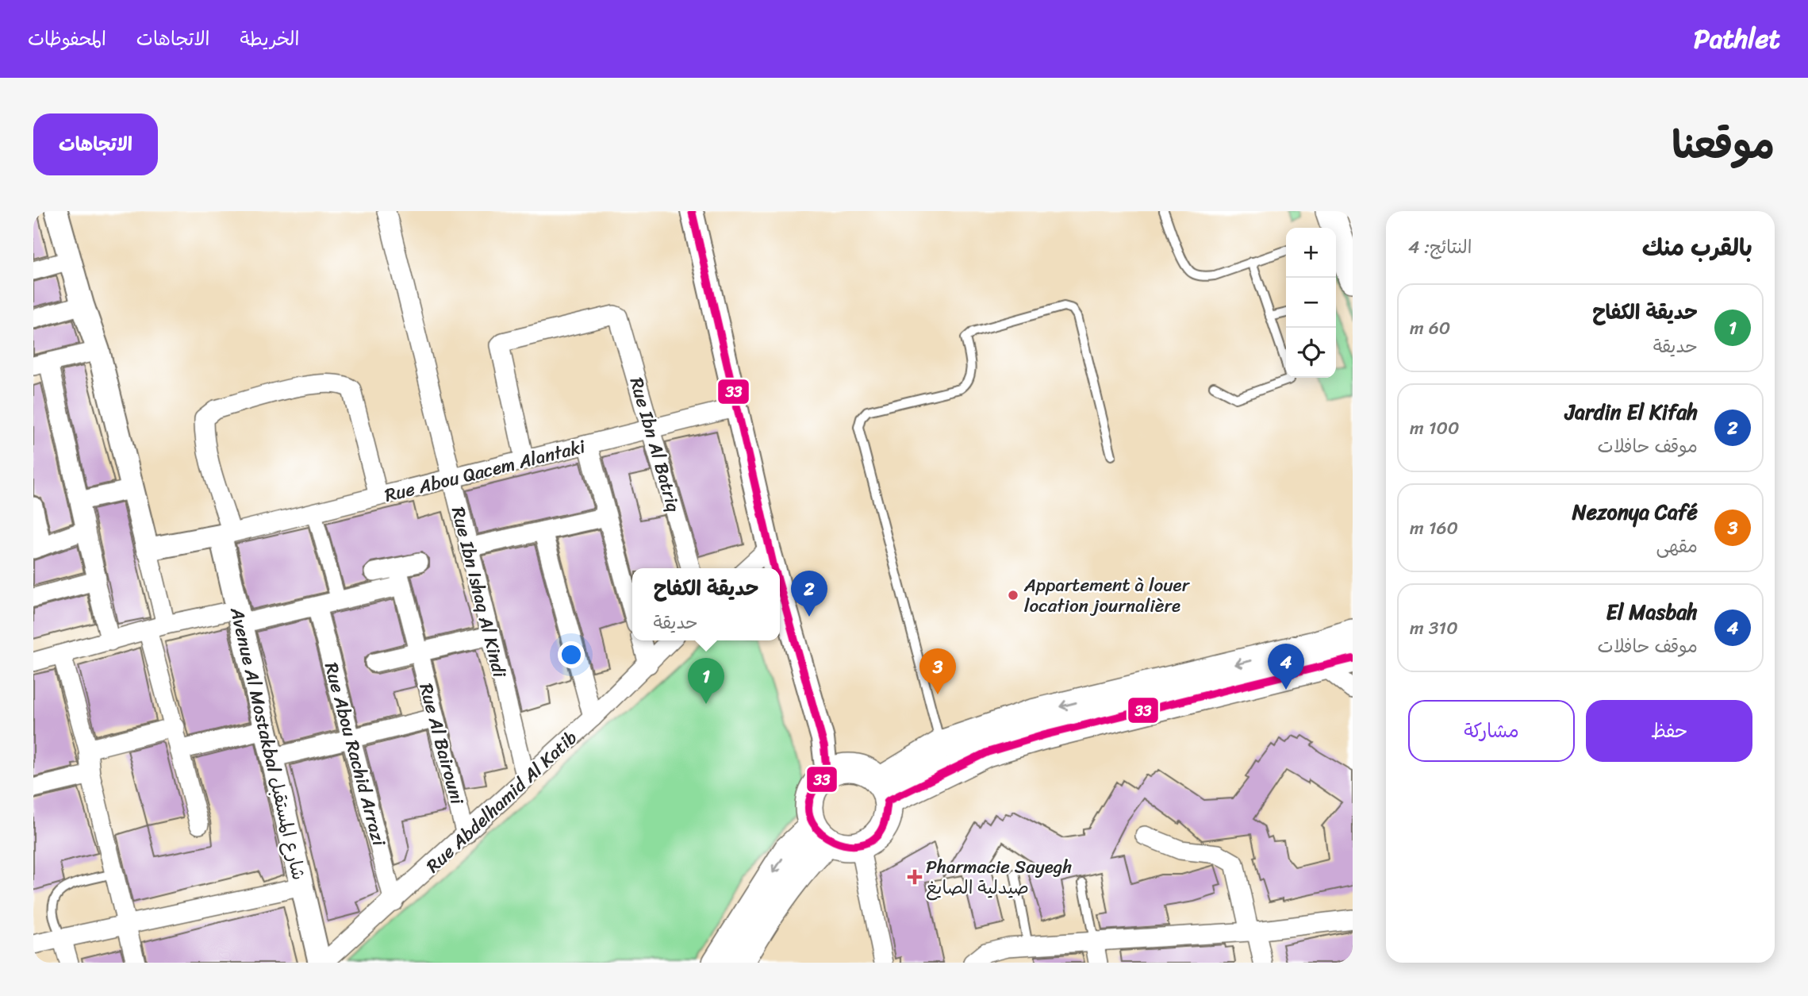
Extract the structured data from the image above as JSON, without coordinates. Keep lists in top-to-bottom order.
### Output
{
  "streets": {
    "street": [
      "Rue Ibn Al Batriq",
      "Rue Abou Qacem Alantaki",
      "Rue Ibn Ishaq Al Kindi",
      "Avenue Al Mostakbal شارع المستقبل",
      "Rue Al Bairouni",
      "Rue Abou Rachid Arrazi",
      "Rue Abdelhamid Al Katib"
    ]
  },
  "crossings": [
    ["Rue Ibn Al Batriq", "Rue Abou Qacem Alantaki"],
    ["Rue Abou Qacem Alantaki", "Rue Ibn Ishaq Al Kindi"],
    ["Rue Abou Qacem Alantaki", "Avenue Al Mostakbal شارع المستقبل"],
    ["Rue Ibn Ishaq Al Kindi", "Rue Abdelhamid Al Katib"],
    ["Avenue Al Mostakbal شارع المستقبل", "Rue Abdelhamid Al Katib"],
    ["Rue Al Bairouni", "Rue Abdelhamid Al Katib"],
    ["Rue Abou Rachid Arrazi", "Rue Abdelhamid Al Katib"]
  ],
  "places": {
    "other": ["Appartement à louer location journalière"],
    "health": ["Pharmacie Sayegh صيدلية الصايغ"]
  },
  "lines": ["transit line 33"],
  "page": {
    "header": "Pathlet",
    "nav": ["الخريطة", "الاتجاهات", "المحفوظات"],
    "title": "موقعنا",
    "buttons": [
      "الاتجاهات",
      ["حفظ", "مشاركة"]
    ],
    "heading": ["بالقرب منك", "النتائج: 4"],
    "map_buttons": ["+", "−"],
    "list": [
      {
        "mark": "1",
        "name": "حديقة الكفاح",
        "note": "حديقة",
        "value": "60 m"
      },
      {
        "mark": "2",
        "name": "Jardin El Kifah",
        "note": "موقف حافلات",
        "value": "100 m"
      },
      {
        "mark": "3",
        "name": "Nezonya Café",
        "note": "مقهى",
        "value": "160 m"
      },
      {
        "mark": "4",
        "name": "El Masbah",
        "note": "موقف حافلات",
        "value": "310 m"
      }
    ],
    "popup": ["حديقة الكفاح", "حديقة"],
    "pins": [
      "2",
      "4",
      "3",
      "1"
    ]
  }
}
